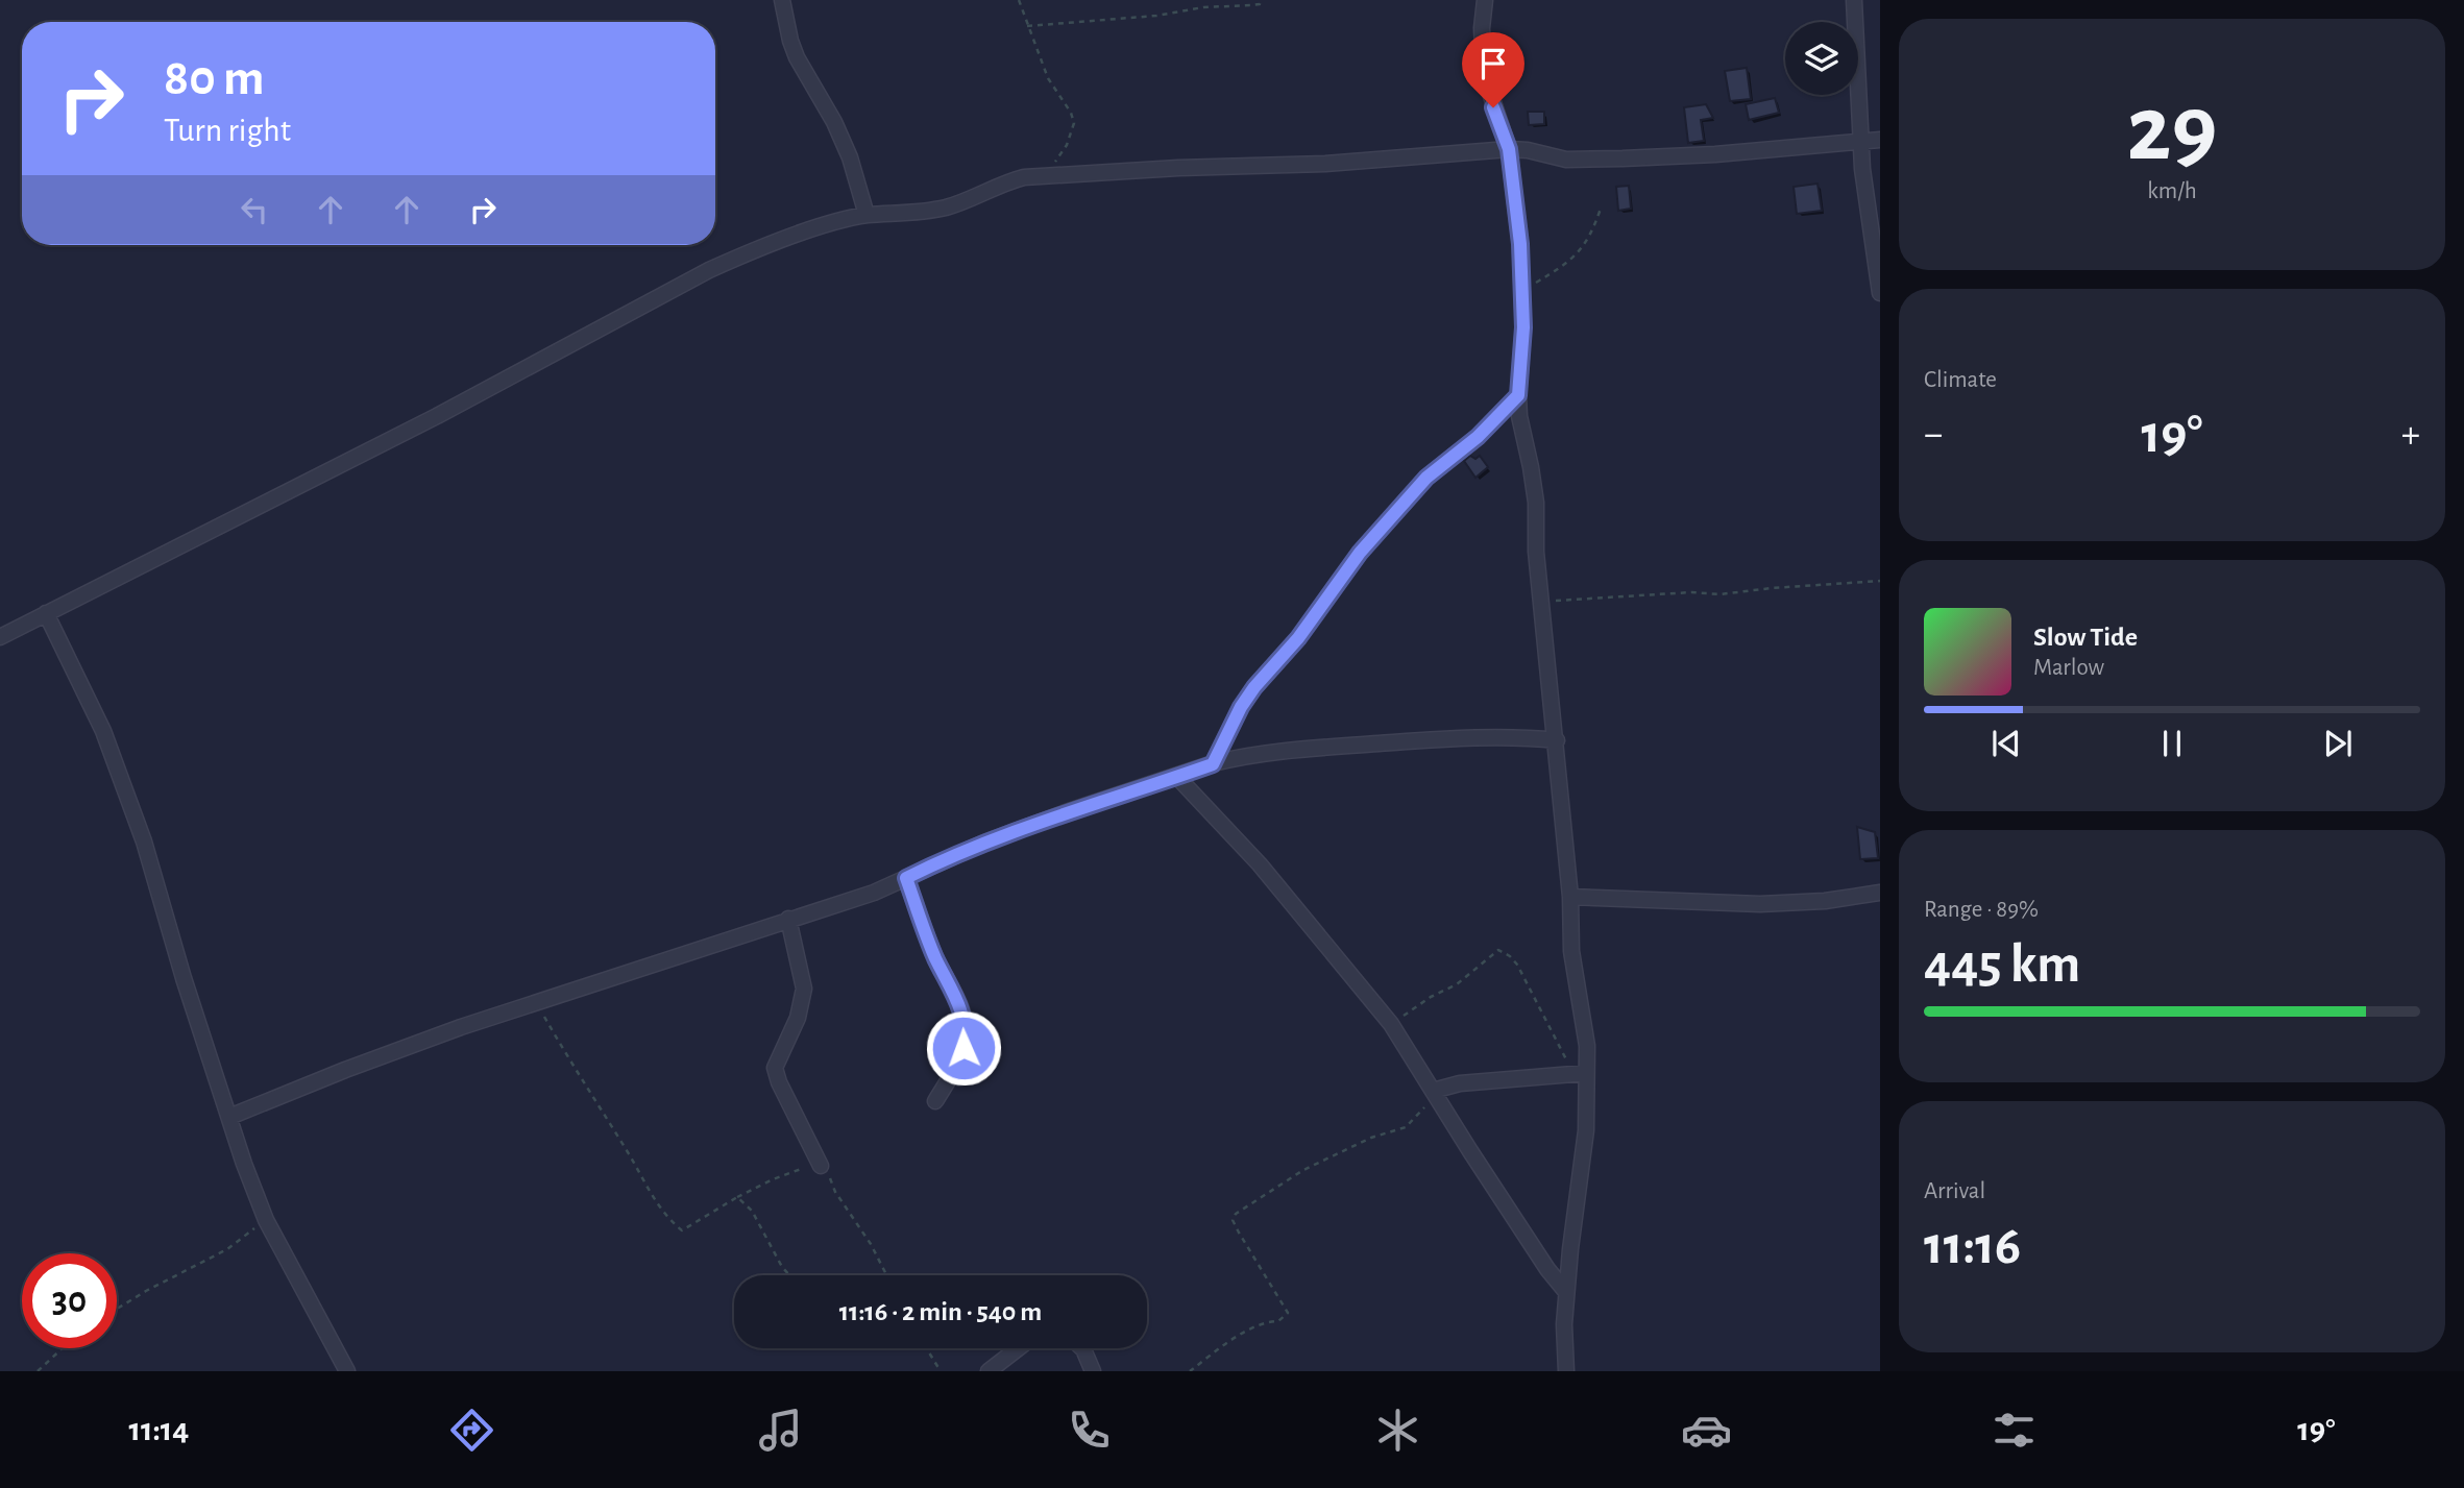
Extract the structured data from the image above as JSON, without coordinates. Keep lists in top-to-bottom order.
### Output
{
  "page": {
    "tile": [
      ["29", "km/h"],
      "Climate",
      ["Range · 89%", "445 km"],
      ["Arrival", "11:16"]
    ],
    "turn": ["80 m", "Turn right"],
    "heat": ["−", "19°", "+"],
    "song": ["Slow Tide", "Marlow"],
    "limit": "30",
    "trip": "11:16 · 2 min · 540 m",
    "tabs": ["11:14", "19°"]
  }
}
